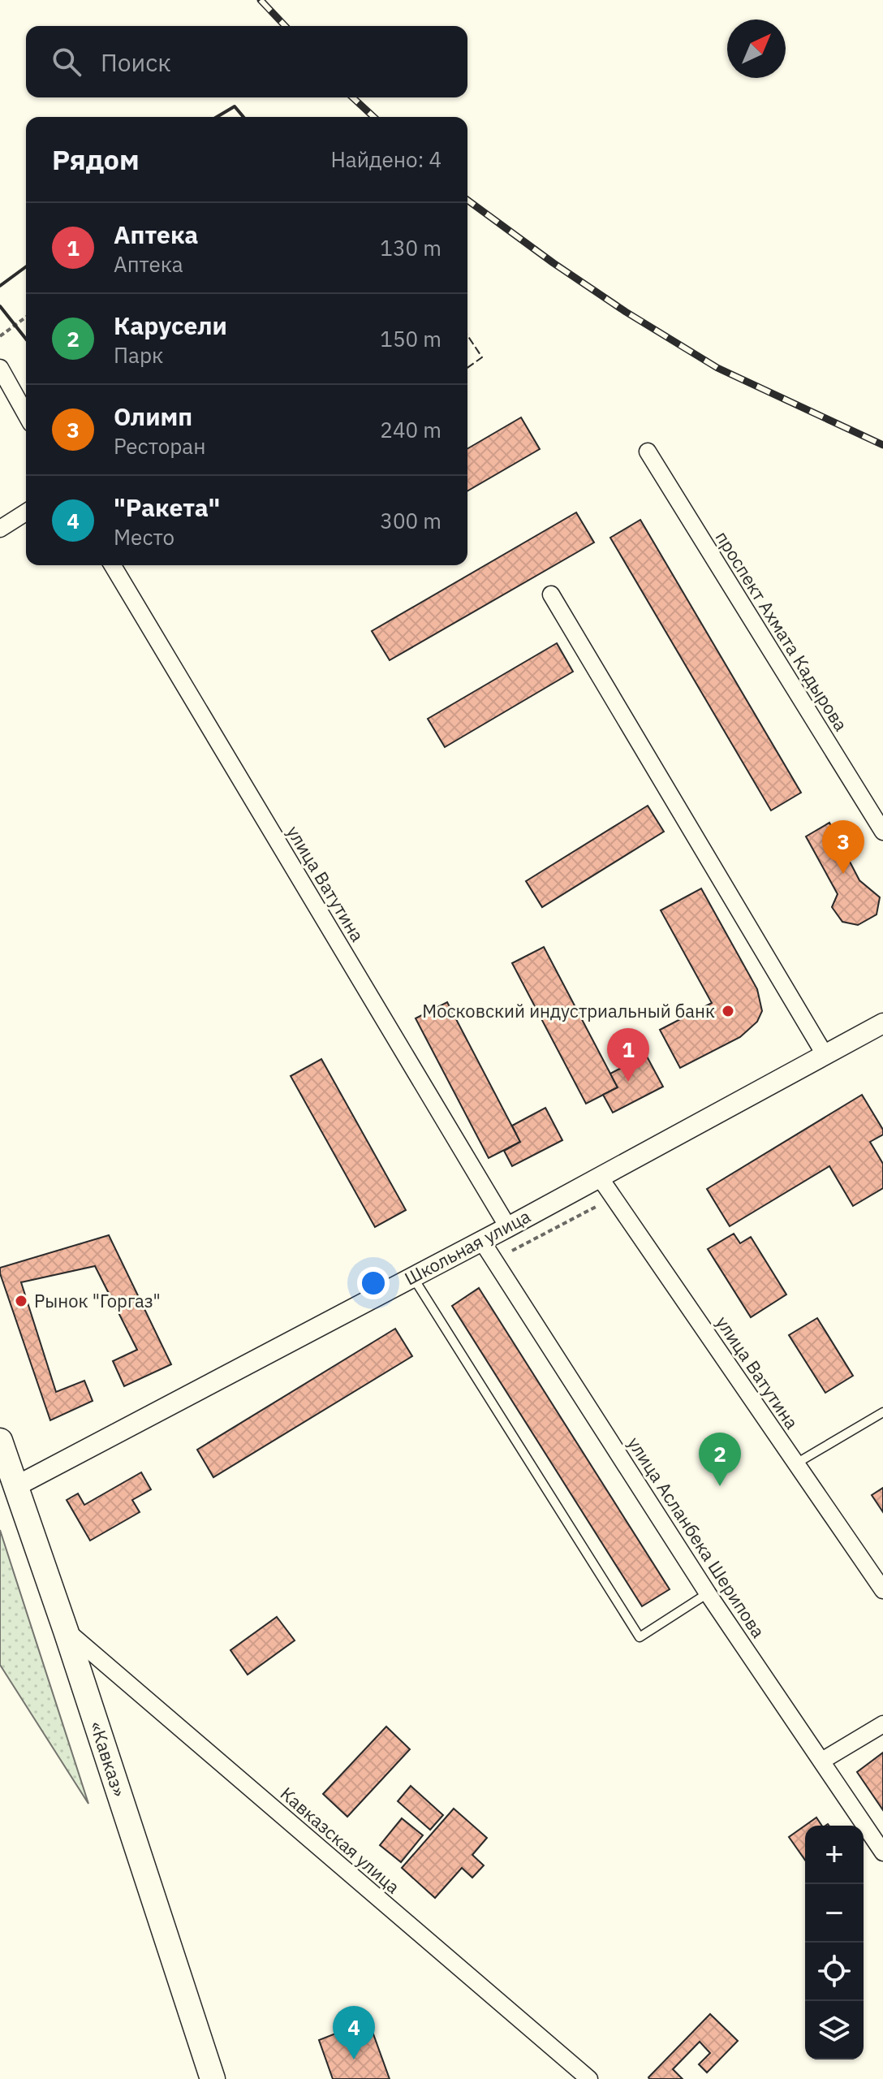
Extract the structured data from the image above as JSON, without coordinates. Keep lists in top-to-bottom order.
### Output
{
  "streets": {
    "main road": ["«Кавказ»"],
    "street": [
      "проспект Ахмата Кадырова",
      "улица Ватутина",
      "Школьная улица",
      "улица Асланбека Шерипова",
      "Кавказская улица"
    ]
  },
  "crossings": [
    ["улица Ватутина", "Школьная улица"],
    ["Школьная улица", "улица Асланбека Шерипова"],
    ["Школьная улица", "«Кавказ»"],
    ["«Кавказ»", "Кавказская улица"]
  ],
  "places": ["Московский индустриальный банк", "Рынок \"Горгаз\""],
  "north": "top right",
  "page": {
    "search": "Поиск",
    "heading": ["Рядом", "Найдено: 4"],
    "list": [
      {
        "mark": "1",
        "name": "Аптека",
        "note": "Аптека",
        "value": "130 m"
      },
      {
        "mark": "2",
        "name": "Карусели",
        "note": "Парк",
        "value": "150 m"
      },
      {
        "mark": "3",
        "name": "Олимп",
        "note": "Ресторан",
        "value": "240 m"
      },
      {
        "mark": "4",
        "name": "\"Ракета\"",
        "note": "Место",
        "value": "300 m"
      }
    ],
    "pins": [
      "3",
      "1",
      "2",
      "4"
    ],
    "map_buttons": ["+", "−"]
  }
}
